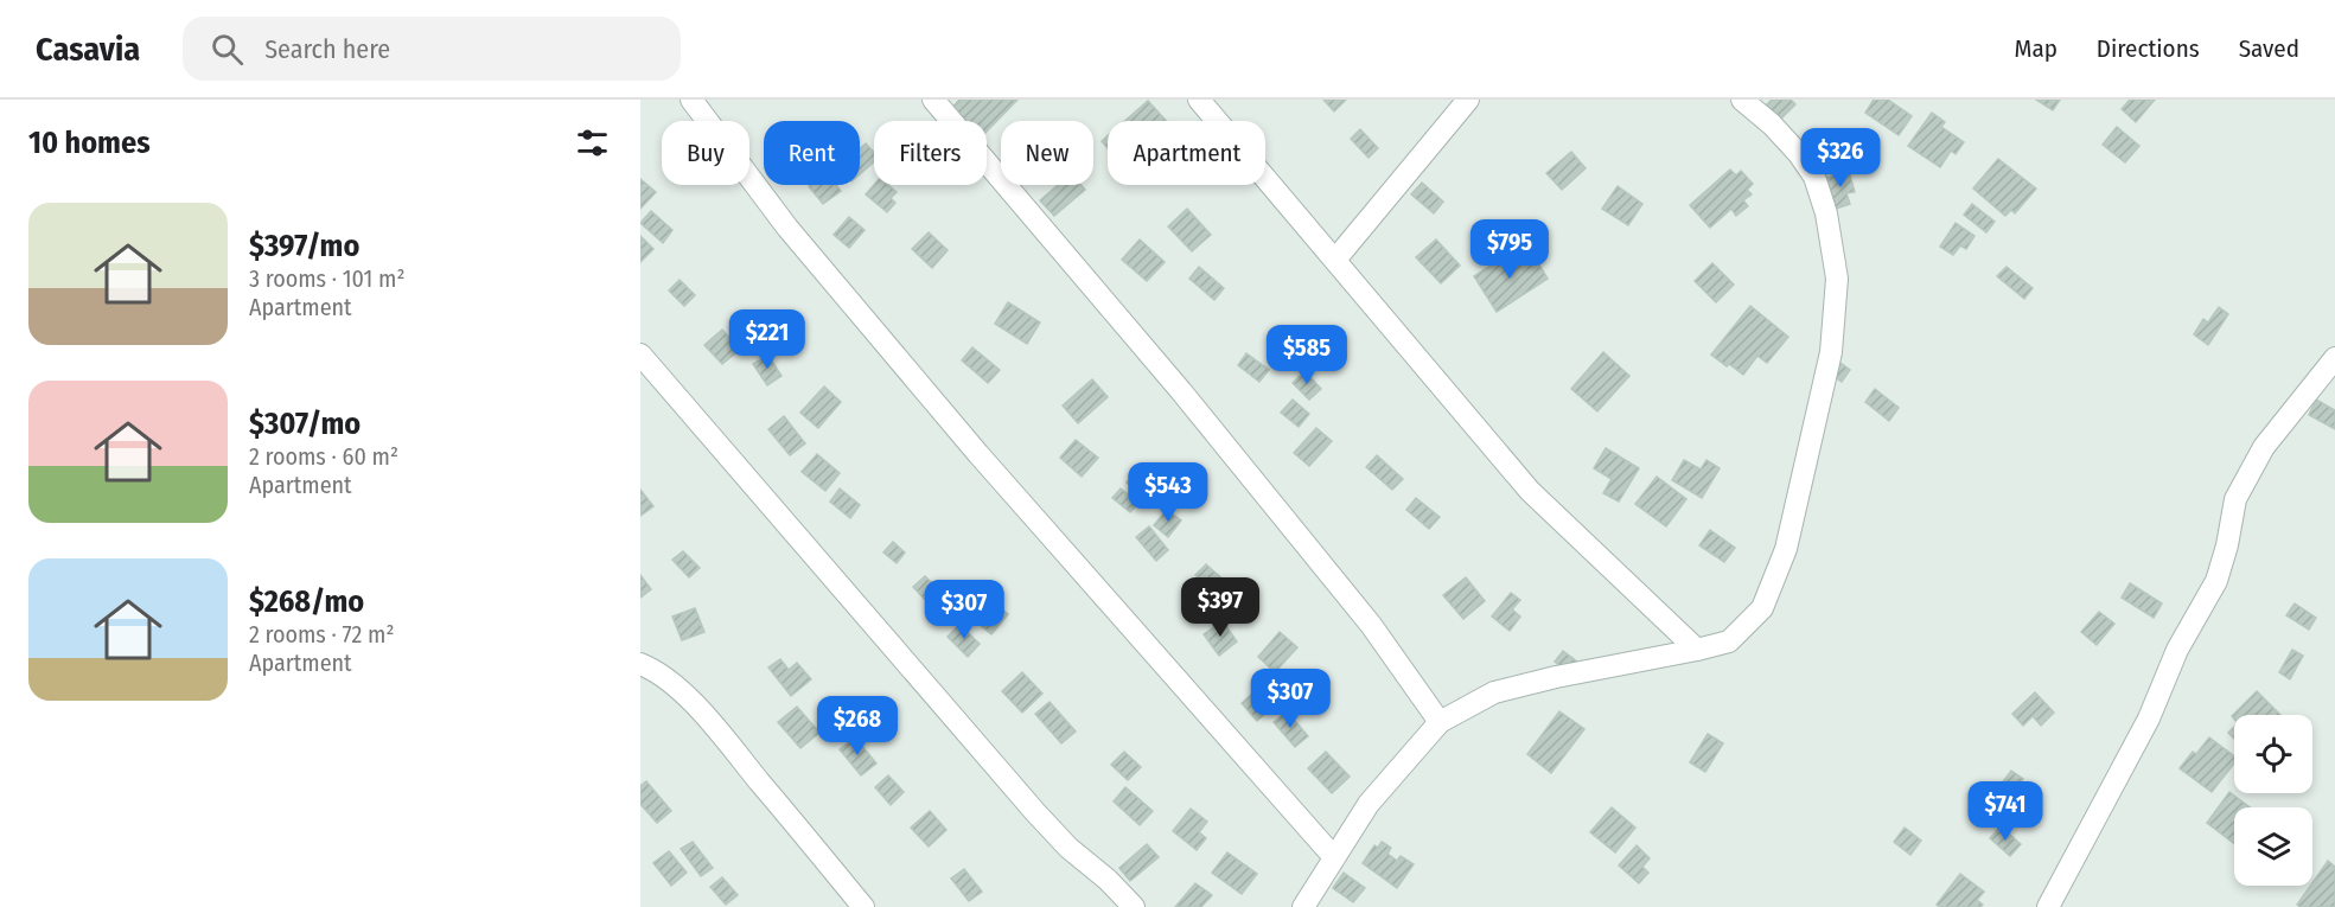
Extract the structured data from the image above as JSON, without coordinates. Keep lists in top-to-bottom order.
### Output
{
  "page": {
    "header": "Casavia",
    "search": "Search here",
    "nav": ["Map", "Directions", "Saved"],
    "heading": "10 homes",
    "chip": [
      "Buy",
      "Rent",
      "Filters",
      "New",
      "Apartment"
    ],
    "price": [
      "$326",
      "$795",
      "$221",
      "$585",
      "$543",
      "$397",
      "$307",
      "$307",
      "$268",
      "$741"
    ],
    "list": [
      {
        "name": "$397/mo",
        "note": "3 rooms · 101 m² · Apartment"
      },
      {
        "name": "$307/mo",
        "note": "2 rooms · 60 m² · Apartment"
      },
      {
        "name": "$268/mo",
        "note": "2 rooms · 72 m² · Apartment"
      }
    ]
  }
}
